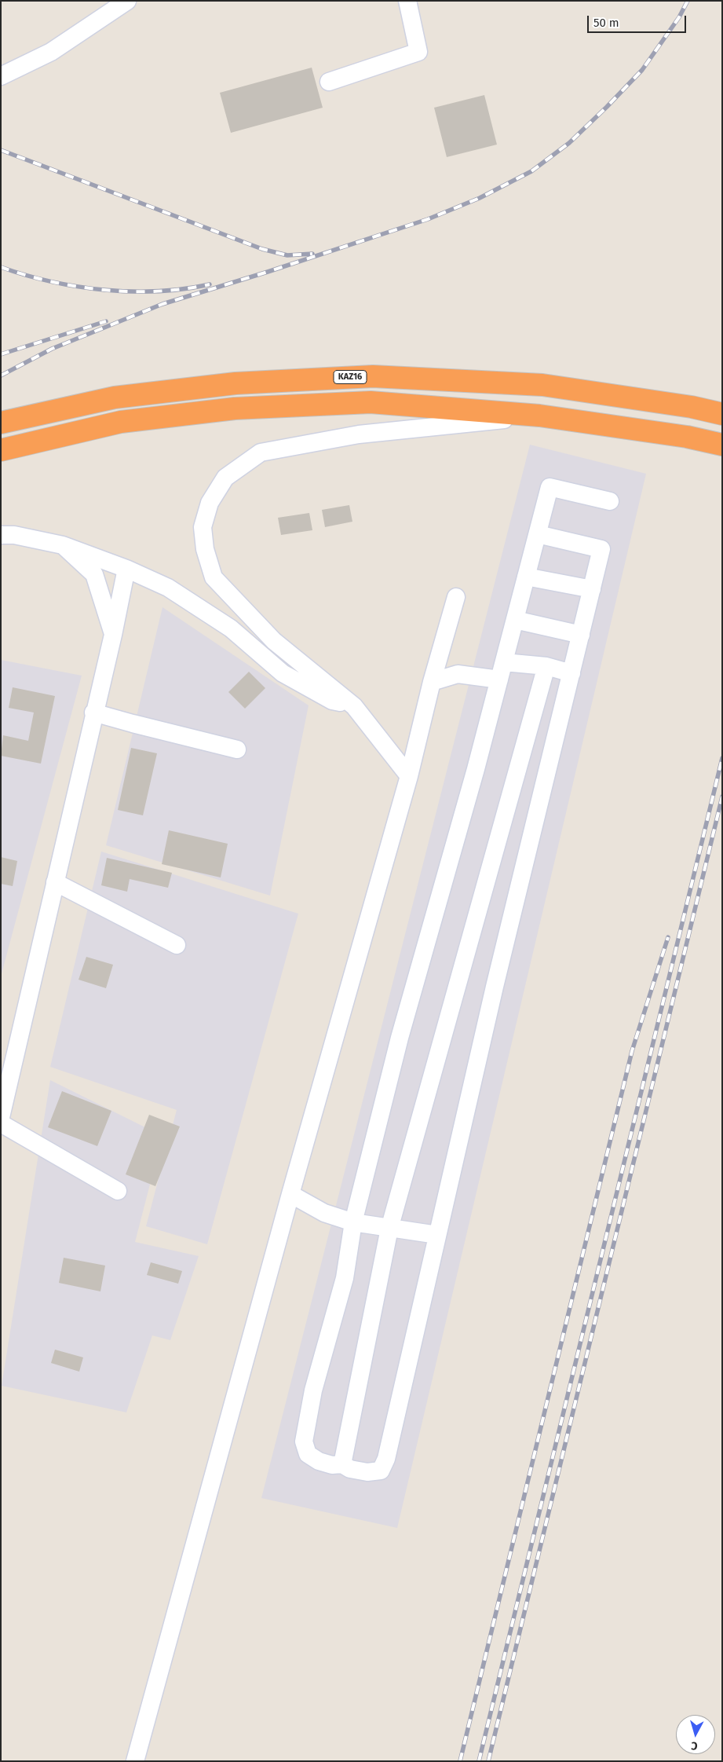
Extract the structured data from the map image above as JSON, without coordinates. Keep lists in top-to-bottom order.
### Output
{
  "streets": {
    "highway": ["KAZ16"]
  },
  "scale_bar": "50 m",
  "north": "bottom"
}
